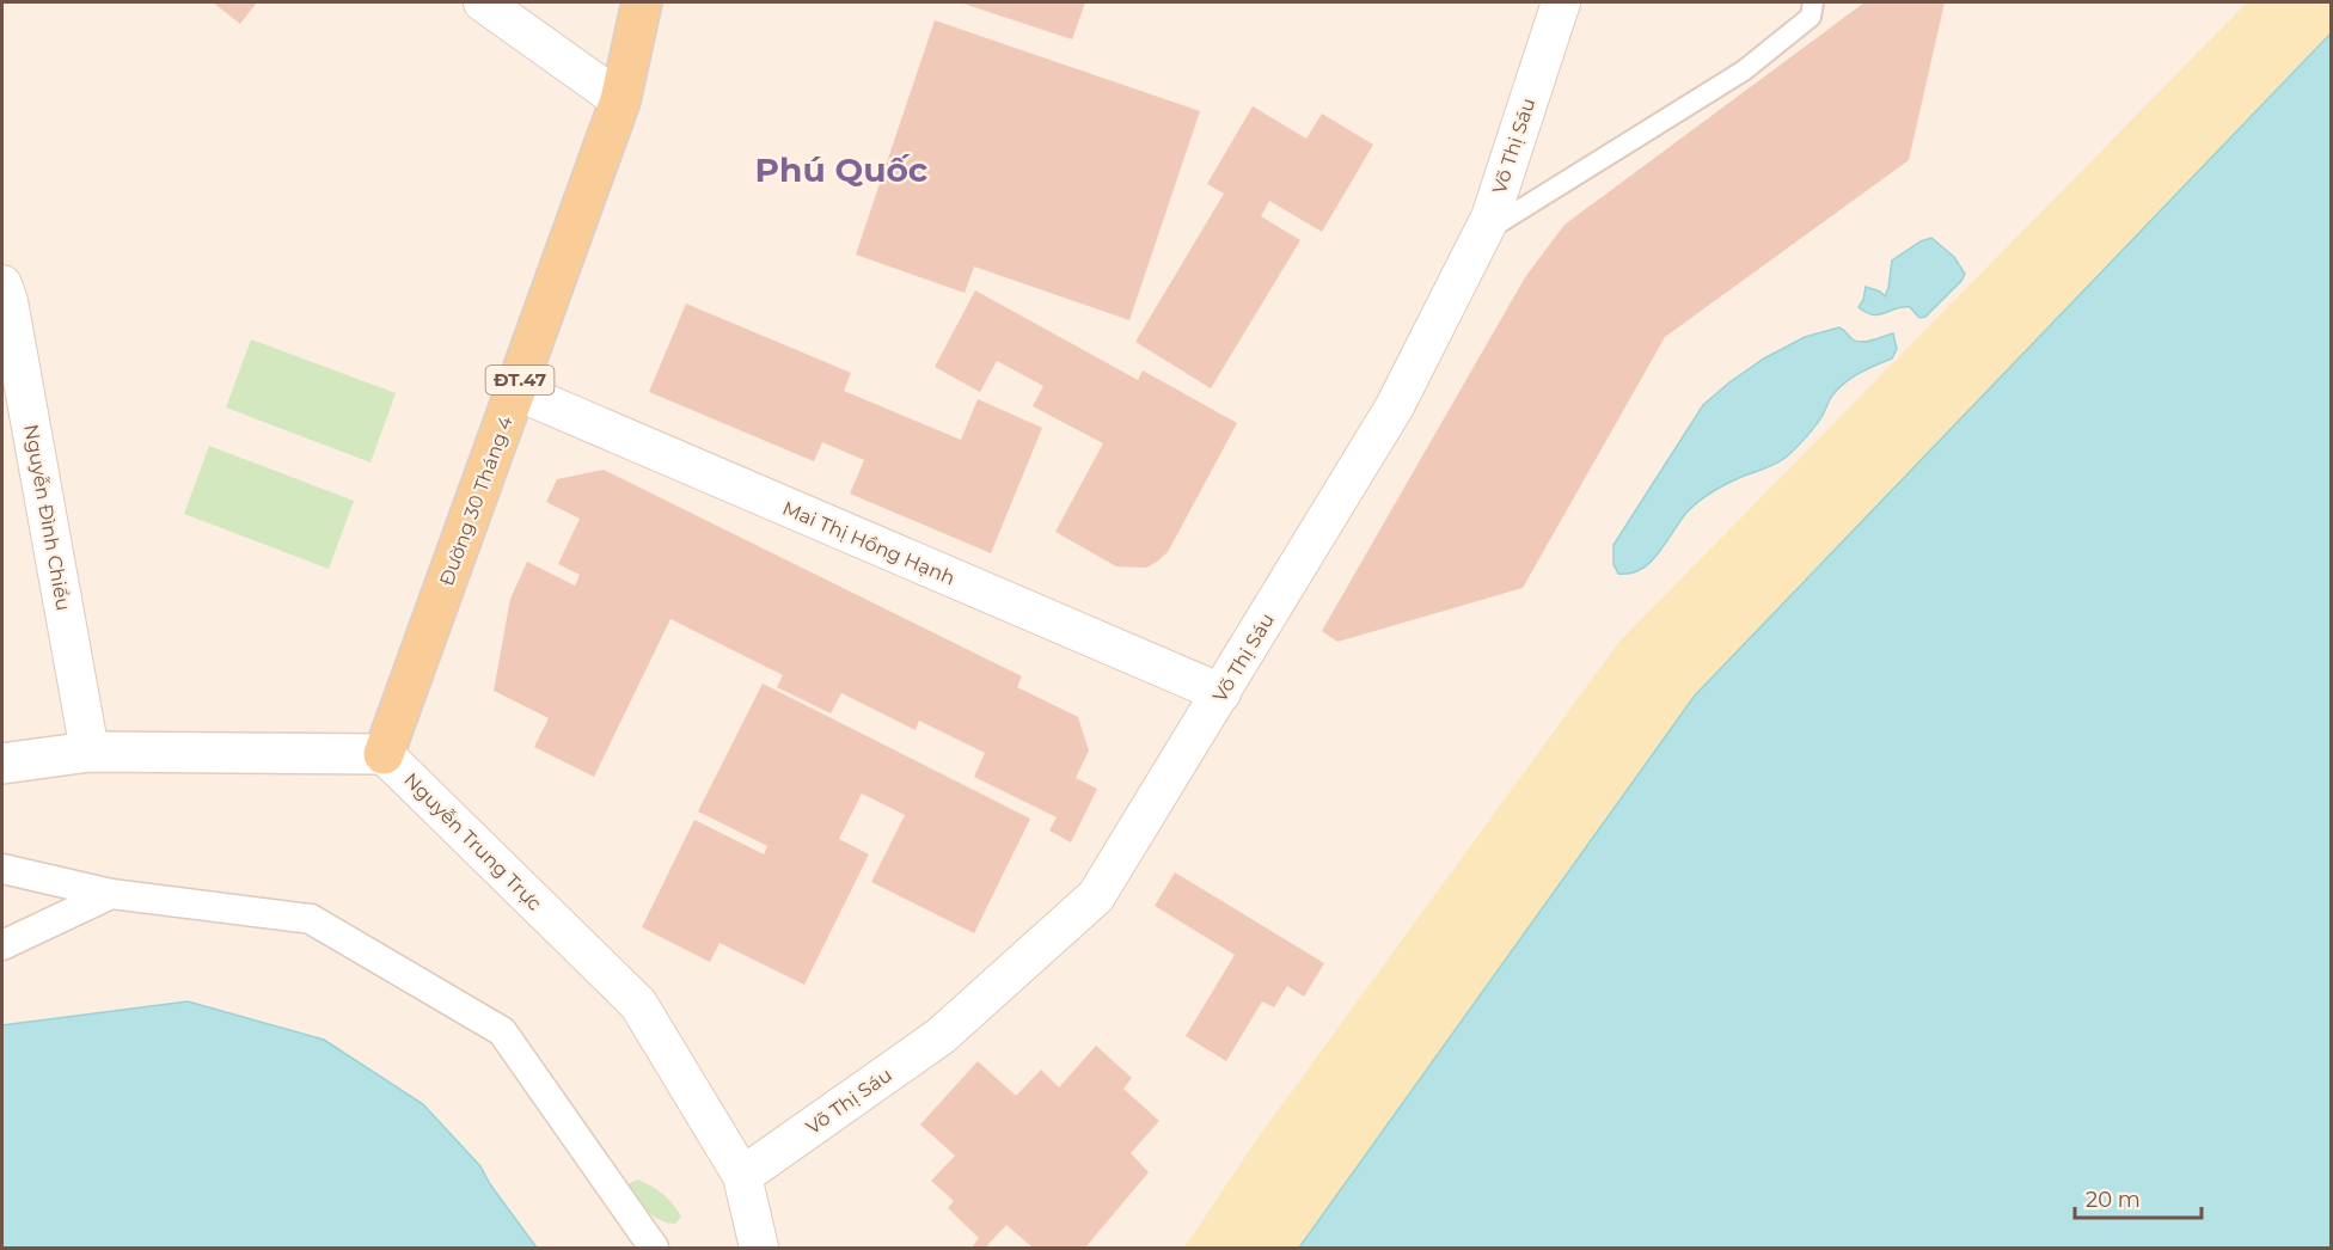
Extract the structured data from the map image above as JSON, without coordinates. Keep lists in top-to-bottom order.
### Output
{
  "streets": {
    "main road": ["ĐT.47", "Đường 30 Tháng 4"],
    "street": [
      "Võ Thị Sáu",
      "Nguyễn Đình Chiểu",
      "Mai Thị Hồng Hạnh",
      "Nguyễn Trung Trực"
    ]
  },
  "crossings": [
    ["Võ Thị Sáu", "Mai Thị Hồng Hạnh"],
    ["Võ Thị Sáu", "Nguyễn Trung Trực"],
    ["Đường 30 Tháng 4", "Mai Thị Hồng Hạnh"],
    ["Đường 30 Tháng 4", "Nguyễn Trung Trực"]
  ],
  "districts": ["Phú Quốc"],
  "scale_bar": "20 m"
}
